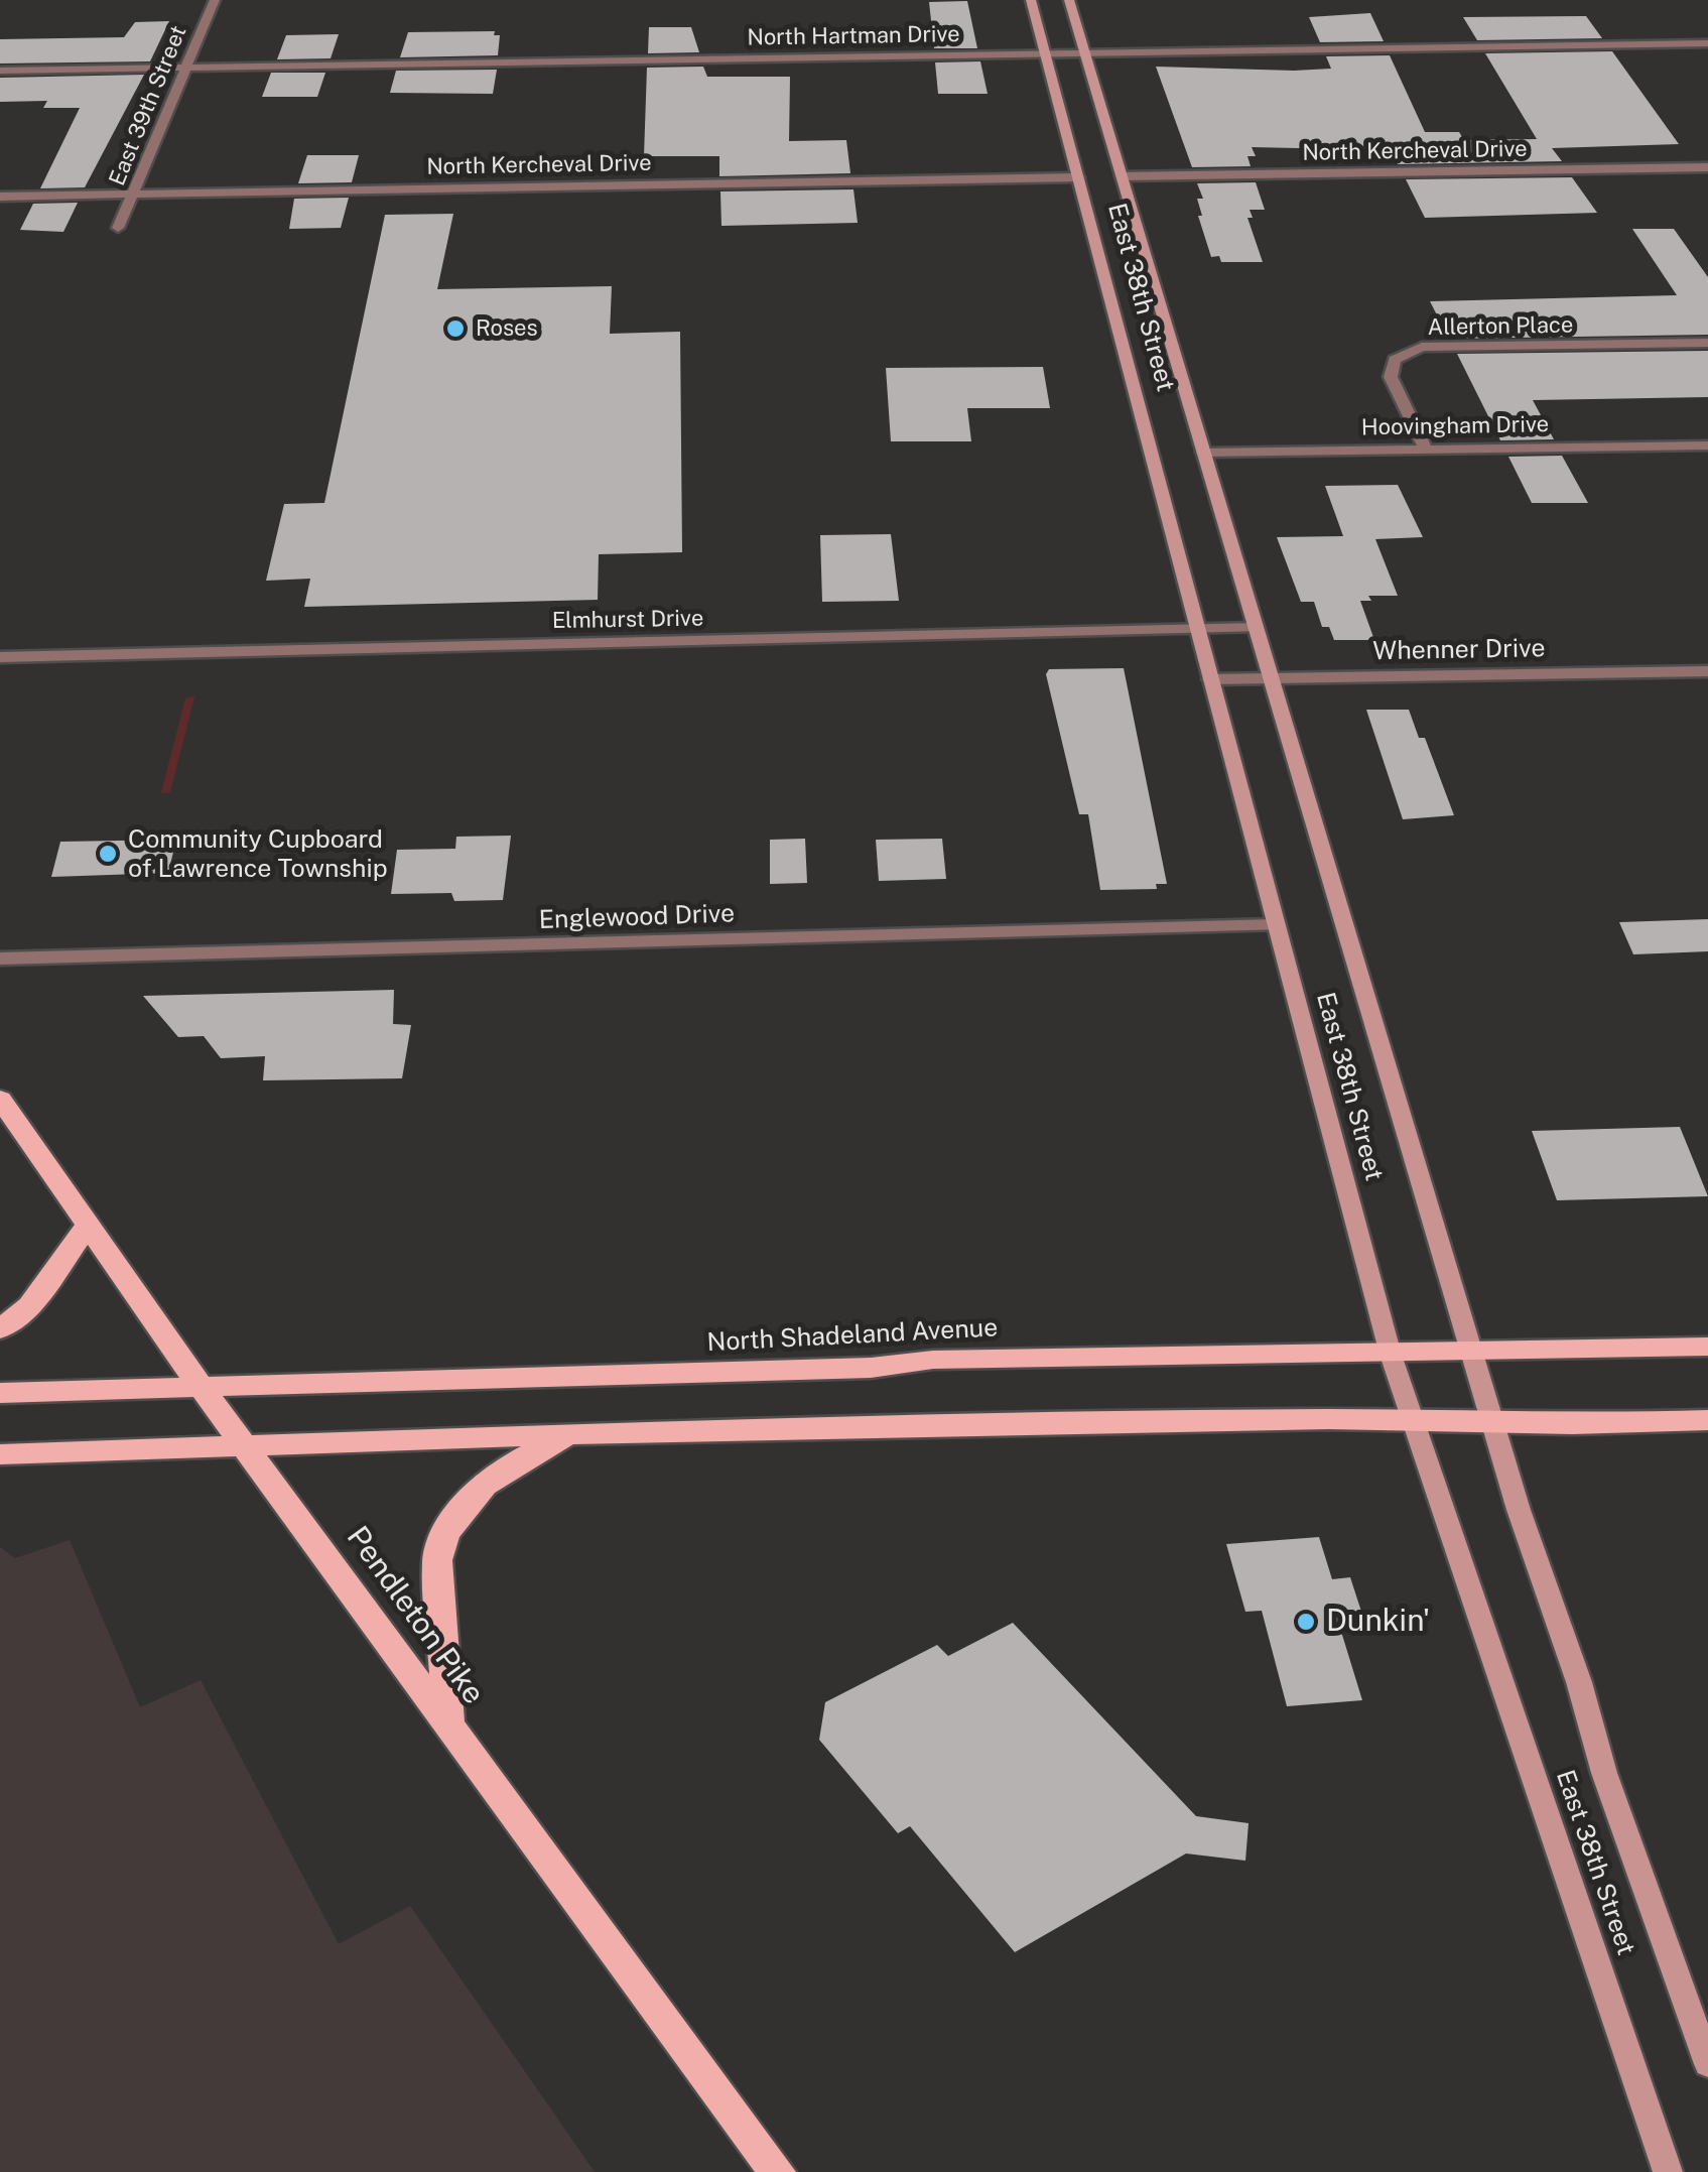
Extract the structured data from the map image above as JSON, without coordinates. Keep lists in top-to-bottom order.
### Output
{
  "streets": {
    "main road": ["East 38th Street", "North Shadeland Avenue", "Pendleton Pike"],
    "street": [
      "North Hartman Drive",
      "East 39th Street",
      "North Kercheval Drive",
      "Allerton Place",
      "Hoovingham Drive",
      "Elmhurst Drive",
      "Whenner Drive",
      "Englewood Drive"
    ]
  },
  "crossings": [
    ["North Hartman Drive", "East 39th Street"],
    ["North Hartman Drive", "East 38th Street"],
    ["East 39th Street", "North Kercheval Drive"],
    ["North Kercheval Drive", "East 38th Street"],
    ["East 38th Street", "Hoovingham Drive"],
    ["East 38th Street", "Elmhurst Drive"],
    ["East 38th Street", "Whenner Drive"],
    ["East 38th Street", "Englewood Drive"],
    ["East 38th Street", "North Shadeland Avenue"],
    ["Allerton Place", "Hoovingham Drive"],
    ["North Shadeland Avenue", "Pendleton Pike"]
  ],
  "places": ["Roses", "Community Cupboard of Lawrence Township", "Dunkin'"]
}
